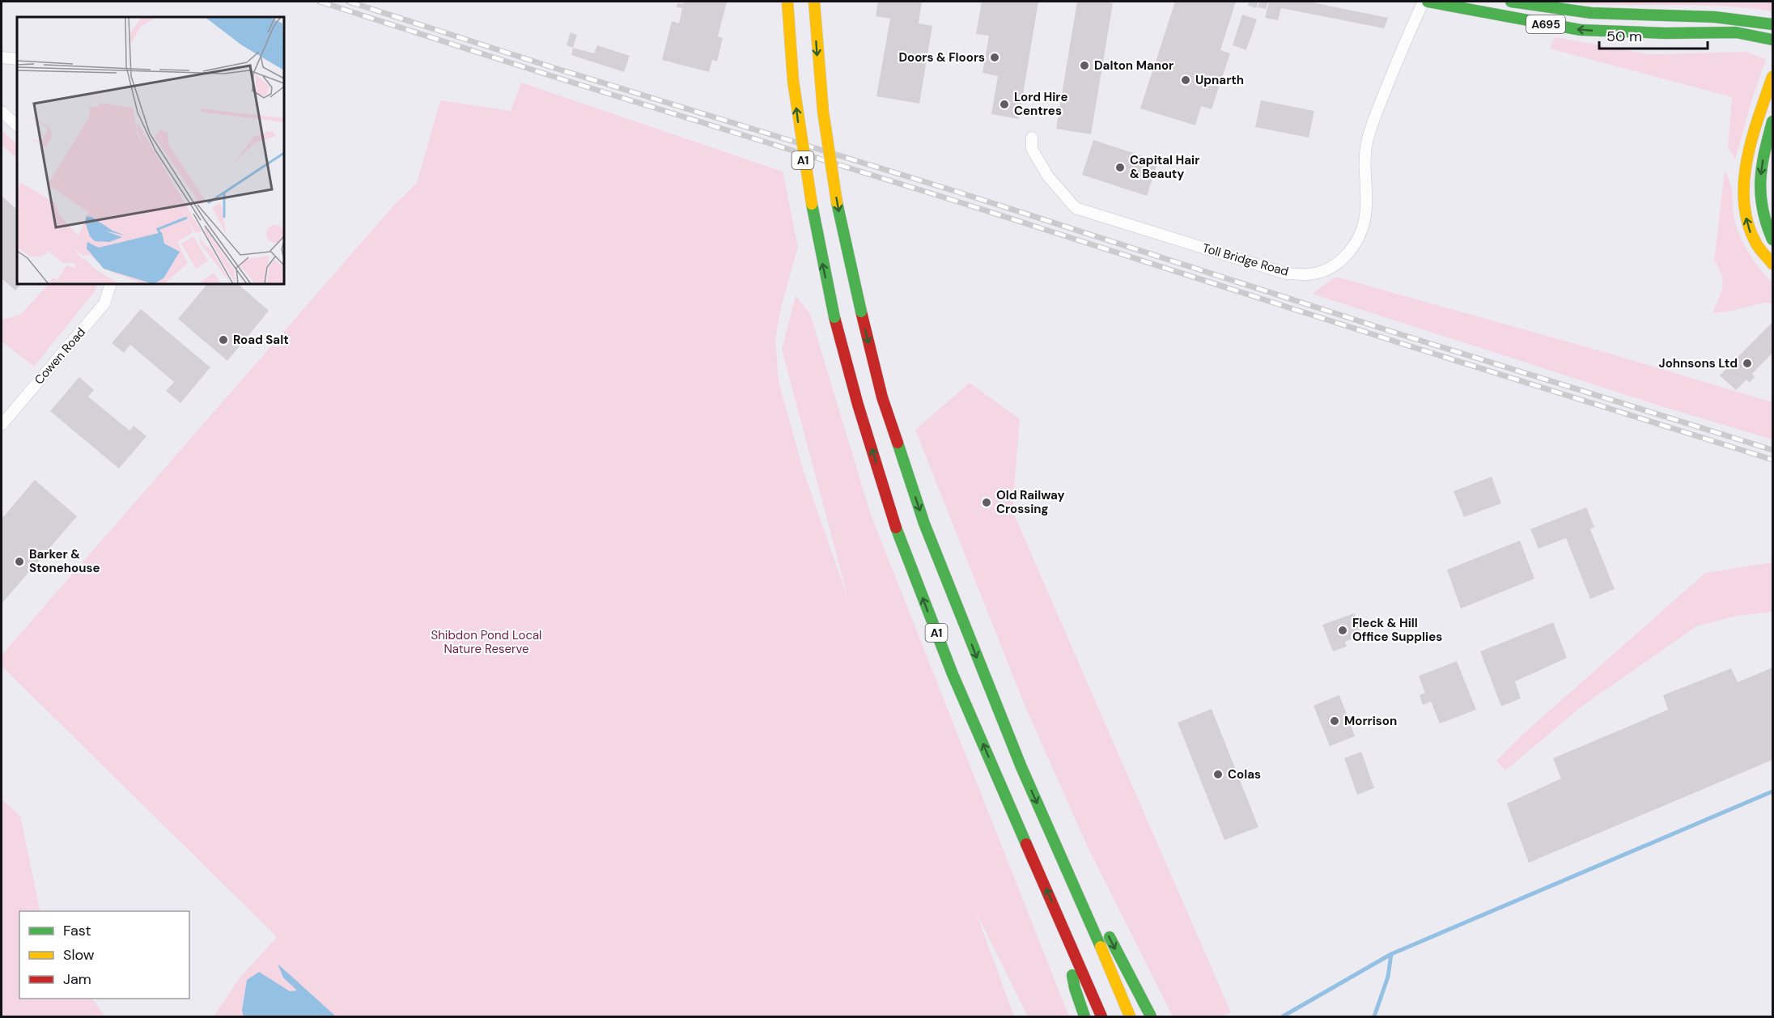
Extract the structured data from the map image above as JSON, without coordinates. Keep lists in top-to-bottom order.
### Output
{
  "streets": {
    "main road": ["A695", "A1"],
    "street": ["Toll Bridge Road", "Cowen Road"]
  },
  "parks": ["Shibdon Pond Local Nature Reserve"],
  "places": [
    "Doors & Floors",
    "Dalton Manor",
    "Upnarth",
    "Lord Hire Centres",
    "Capital Hair & Beauty",
    "Road Salt",
    "Johnsons Ltd",
    "Old Railway Crossing",
    "Barker & Stonehouse",
    "Fleck & Hill Office Supplies",
    "Morrison",
    "Colas"
  ],
  "legend": ["Fast", "Slow", "Jam"],
  "scale_bar": "50 m"
}
